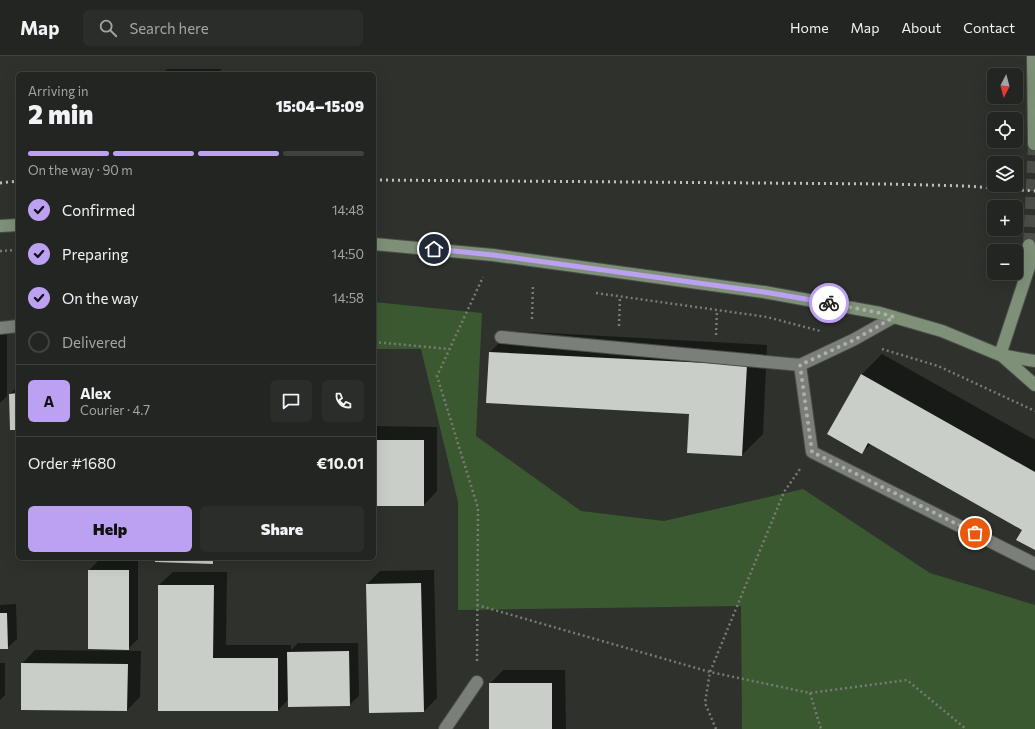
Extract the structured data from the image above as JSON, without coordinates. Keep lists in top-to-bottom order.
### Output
{
  "north": "bottom",
  "page": {
    "header": "Map",
    "search": "Search here",
    "nav": [
      "Home",
      "Map",
      "About",
      "Contact"
    ],
    "map_buttons": ["+", "−"],
    "heading": ["2 min", "Arriving in", "15:04–15:09"],
    "panel": [
      "Alex",
      "Courier · 4.7",
      "Order #1680",
      "€10.01"
    ],
    "bar": "On the way · 90 m",
    "list": [
      ["Confirmed", "14:48"],
      ["Preparing", "14:50"],
      ["On the way", "14:58"],
      "Delivered"
    ],
    "round": "A",
    "buttons": ["Help", "Share"]
  }
}
